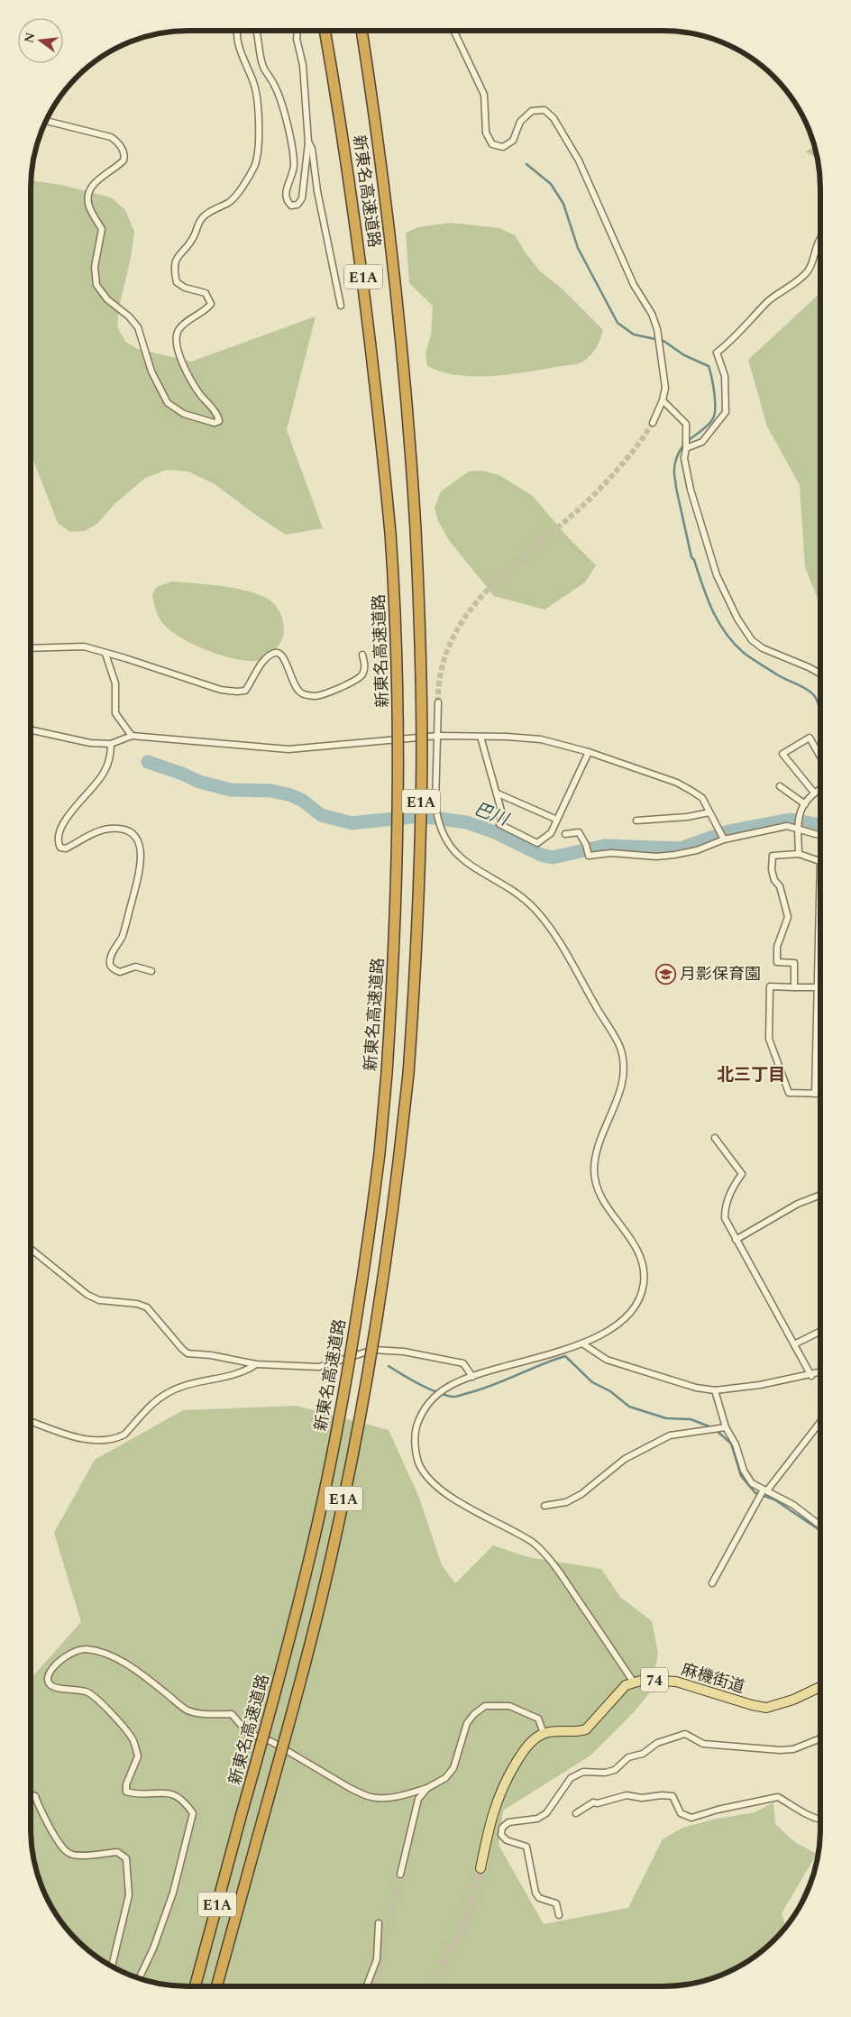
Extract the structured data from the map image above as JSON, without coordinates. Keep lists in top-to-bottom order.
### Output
{
  "streets": {
    "highway": ["新東名高速道路", "E1A"],
    "main road": ["麻機街道", "74"]
  },
  "crossings": [
    ["麻機街道", "74"]
  ],
  "districts": ["北三丁目"],
  "water": ["巴川"],
  "places": {
    "school or university": ["月影保育園"]
  },
  "north": "left"
}
